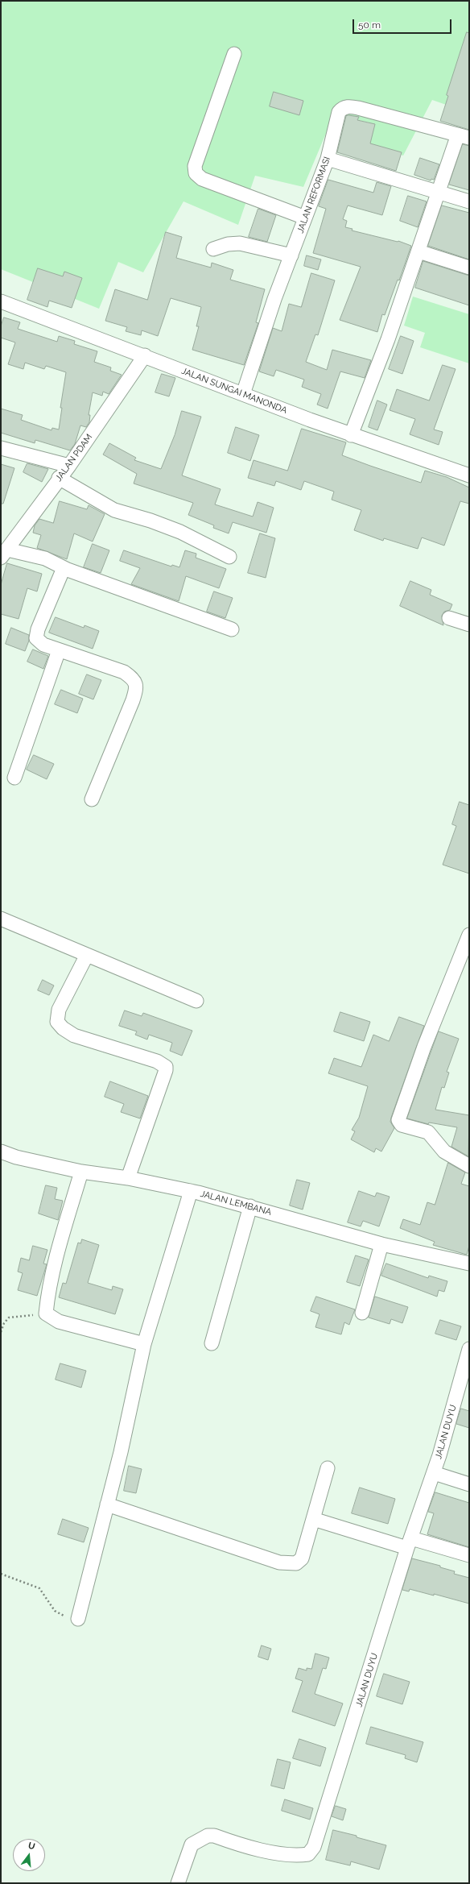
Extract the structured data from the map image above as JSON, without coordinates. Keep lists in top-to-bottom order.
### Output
{
  "streets": {
    "street": [
      "JALAN REFORMASI",
      "JALAN SUNGAI MANONDA",
      "JALAN PDAM",
      "JALAN LEMBANA",
      "JALAN DUYU"
    ]
  },
  "crossings": [
    ["JALAN REFORMASI", "JALAN SUNGAI MANONDA"],
    ["JALAN SUNGAI MANONDA", "JALAN PDAM"]
  ],
  "scale_bar": "50 m",
  "north": "top"
}
